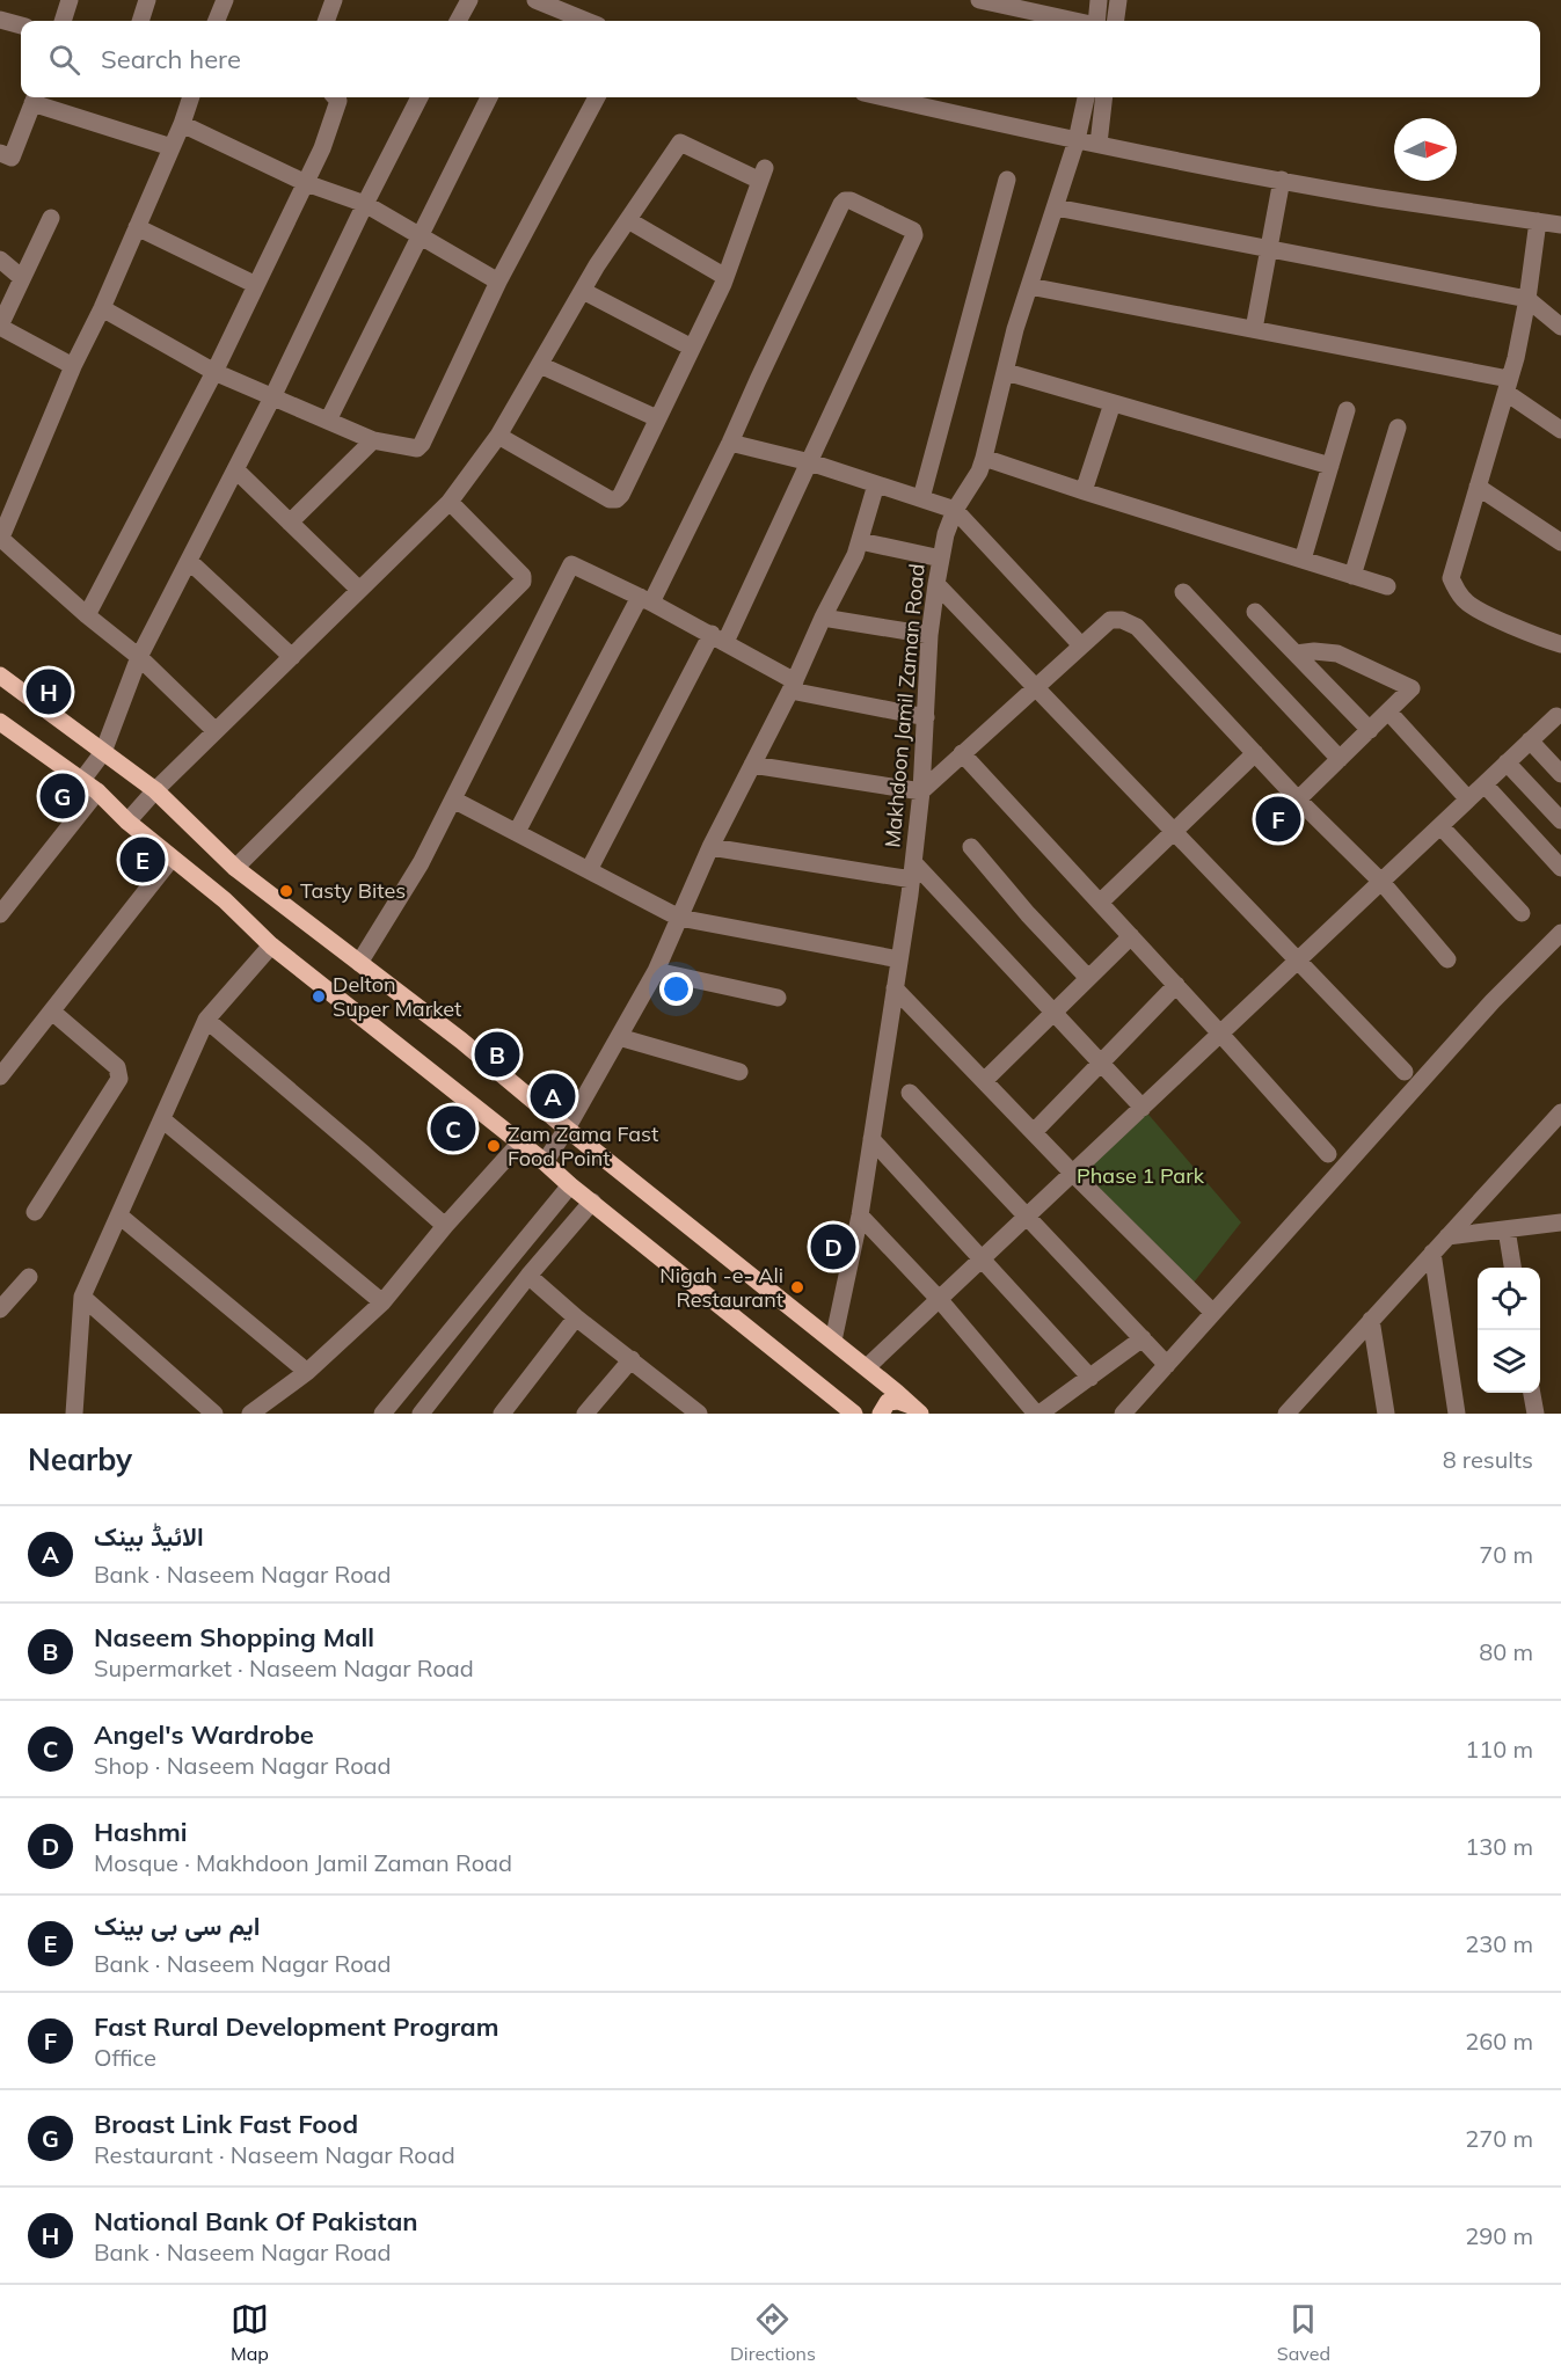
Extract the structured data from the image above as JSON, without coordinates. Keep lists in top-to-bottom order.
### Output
{
  "streets": {
    "street": ["Makhdoon Jamil Zaman Road"]
  },
  "parks": ["Phase 1 Park"],
  "places": [
    "Tasty Bites",
    "Delton Super Market",
    "Zam Zama Fast Food Point",
    "Nigah -e- Ali Restaurant"
  ],
  "north": "right",
  "page": {
    "search": "Search here",
    "pins": [
      "H",
      "G",
      "F",
      "E",
      "B",
      "A",
      "C",
      "D"
    ],
    "heading": ["Nearby", "8 results"],
    "list": [
      {
        "mark": "A",
        "name": "الائیڈ بینک",
        "note": "Bank · Naseem Nagar Road",
        "value": "70 m"
      },
      {
        "mark": "B",
        "name": "Naseem Shopping Mall",
        "note": "Supermarket · Naseem Nagar Road",
        "value": "80 m"
      },
      {
        "mark": "C",
        "name": "Angel's Wardrobe",
        "note": "Shop · Naseem Nagar Road",
        "value": "110 m"
      },
      {
        "mark": "D",
        "name": "Hashmi",
        "note": "Mosque · Makhdoon Jamil Zaman Road",
        "value": "130 m"
      },
      {
        "mark": "E",
        "name": "ایم سی بی بینک",
        "note": "Bank · Naseem Nagar Road",
        "value": "230 m"
      },
      {
        "mark": "F",
        "name": "Fast Rural Development Program",
        "note": "Office",
        "value": "260 m"
      },
      {
        "mark": "G",
        "name": "Broast Link Fast Food",
        "note": "Restaurant · Naseem Nagar Road",
        "value": "270 m"
      },
      {
        "mark": "H",
        "name": "National Bank Of Pakistan",
        "note": "Bank · Naseem Nagar Road",
        "value": "290 m"
      }
    ],
    "nav": ["Map", "Directions", "Saved"]
  }
}
